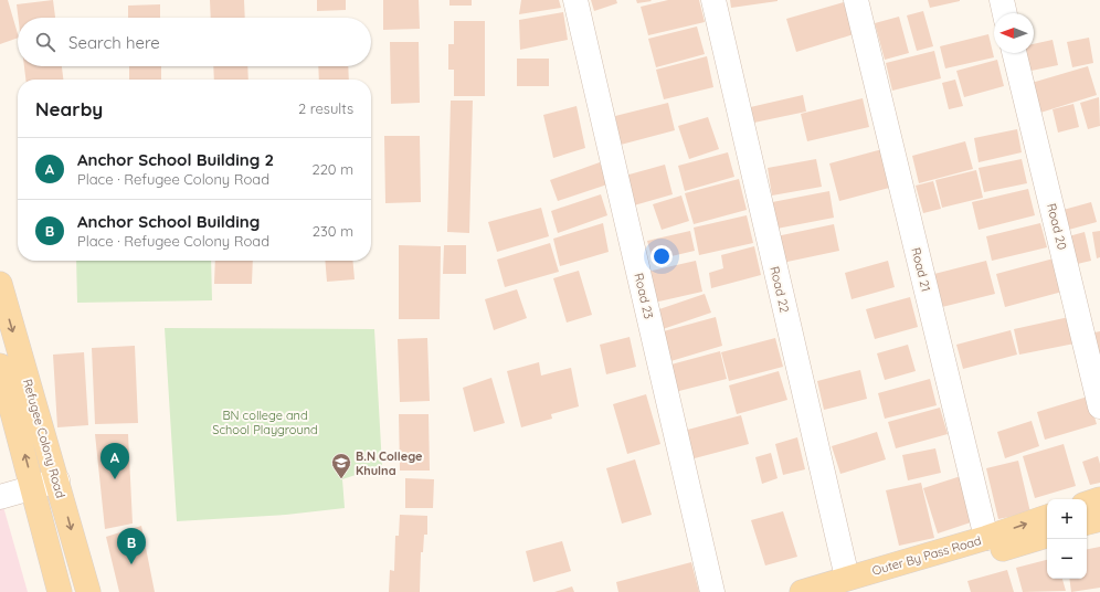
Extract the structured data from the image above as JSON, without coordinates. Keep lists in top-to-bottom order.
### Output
{
  "streets": {
    "main road": ["Refugee Colony Road", "Outer By Pass Road"],
    "street": [
      "Road 20",
      "Road 21",
      "Road 22",
      "Road 23"
    ]
  },
  "crossings": [
    ["Road 21", "Outer By Pass Road"],
    ["Road 22", "Outer By Pass Road"]
  ],
  "parks": ["BN college and School Playground"],
  "places": {
    "school or university": ["B.N College Khulna"]
  },
  "north": "left",
  "page": {
    "search": "Search here",
    "heading": ["Nearby", "2 results"],
    "list": [
      {
        "mark": "A",
        "name": "Anchor School Building 2",
        "note": "Place · Refugee Colony Road",
        "value": "220 m"
      },
      {
        "mark": "B",
        "name": "Anchor School Building",
        "note": "Place · Refugee Colony Road",
        "value": "230 m"
      }
    ],
    "pins": ["A", "B"],
    "map_buttons": ["+", "−"]
  }
}
